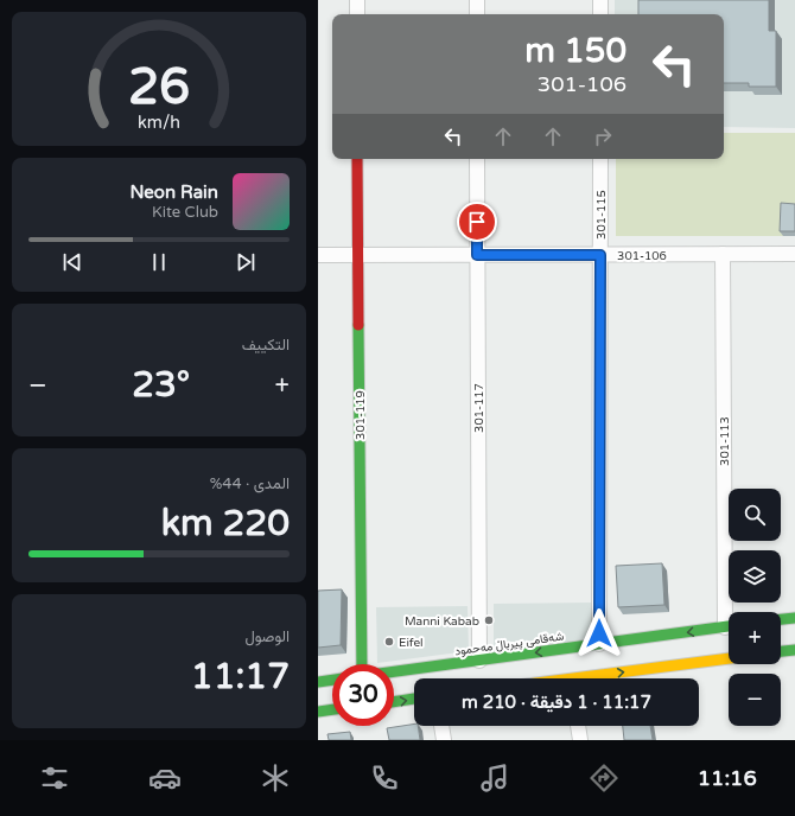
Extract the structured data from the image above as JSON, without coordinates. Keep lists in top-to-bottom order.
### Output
{
  "streets": {
    "main road": ["301-119", "شەقامی پیرباڵ مەحمود"],
    "street": [
      "301-115",
      "301-106",
      "301-117",
      "301-113"
    ]
  },
  "crossings": [
    ["301-115", "301-106"],
    ["301-115", "شەقامی پیرباڵ مەحمود"],
    ["301-106", "301-117"],
    ["301-106", "301-119"],
    ["301-106", "301-113"],
    ["301-117", "شەقامی پیرباڵ مەحمود"]
  ],
  "places": ["Manni Kabab", "Eifel"],
  "page": {
    "turn": ["150 m", "301-106"],
    "song": ["Neon Rain", "Kite Club"],
    "tile": [
      "التكييف",
      ["المدى · 44%", "220 km"],
      ["الوصول", "11:17"]
    ],
    "heat": ["−", "23°", "+"],
    "map_buttons": ["+", "−"],
    "limit": "30",
    "trip": "11:17 · 1 دقيقة · 210 m",
    "tabs": "11:16",
    "gauge": ["26", "km/h"]
  }
}
